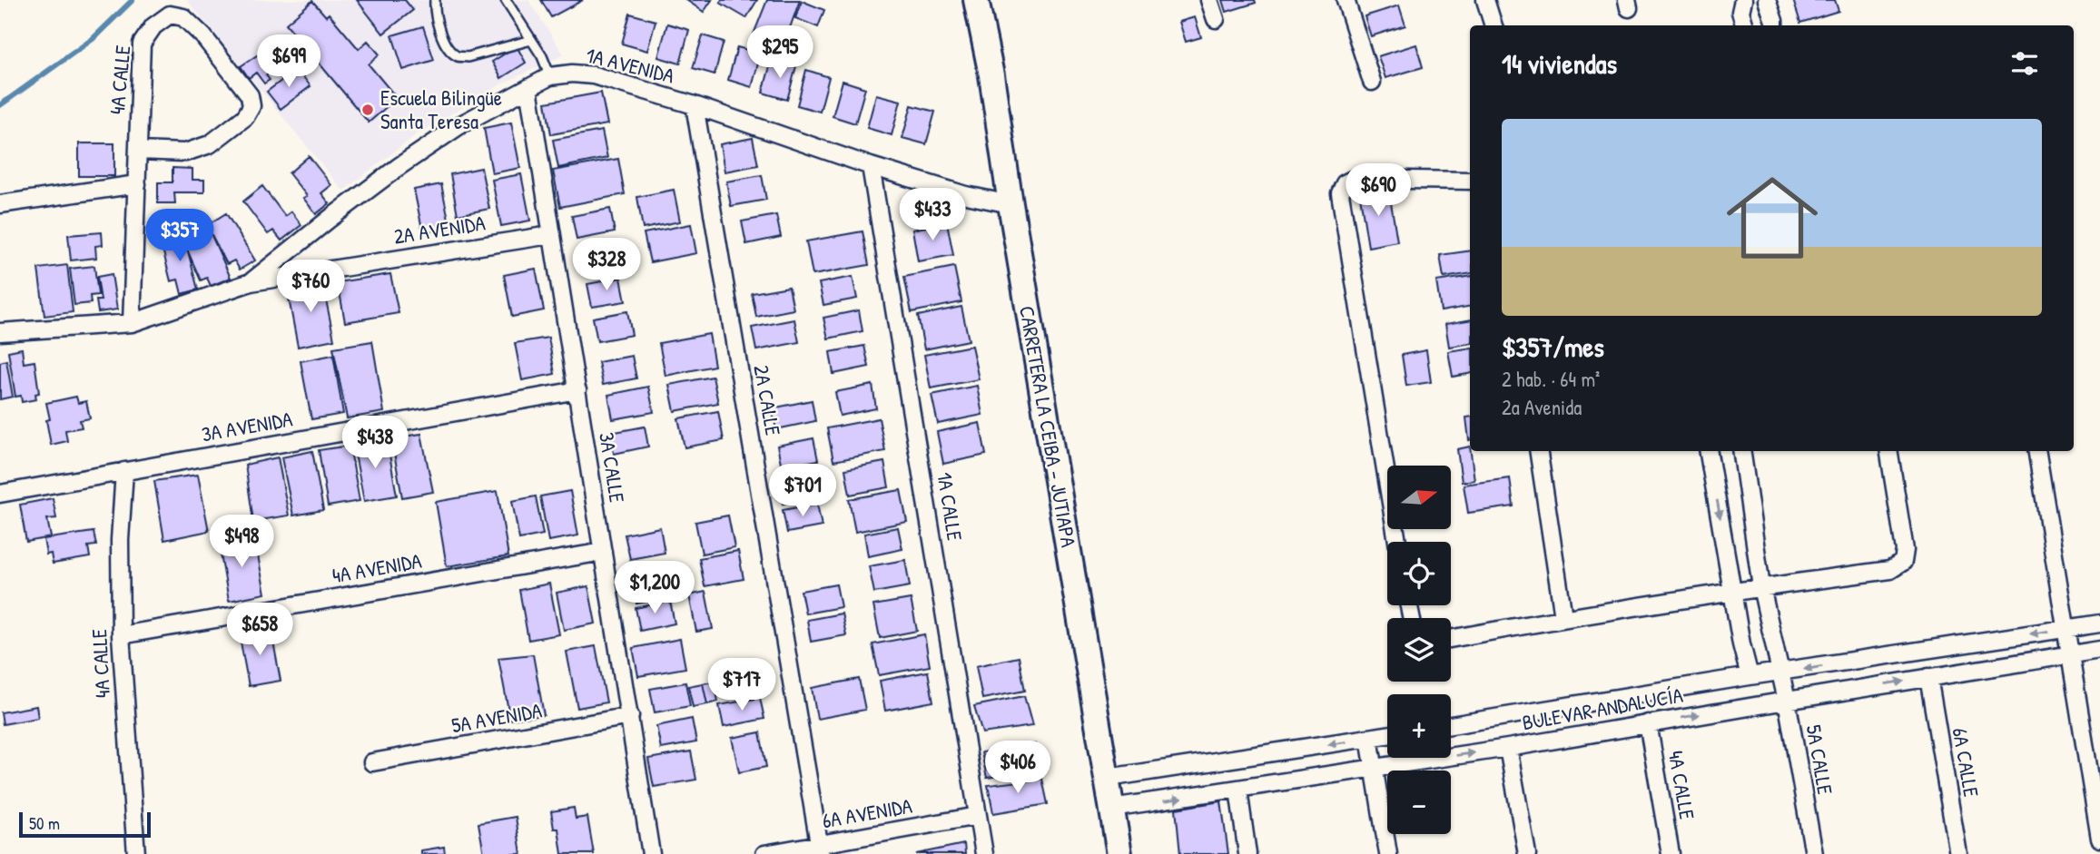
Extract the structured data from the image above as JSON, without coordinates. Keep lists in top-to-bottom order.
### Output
{
  "streets": {
    "main road": ["CARRETERA LA CEIBA - JUTIAPA"],
    "street": [
      "1A AVENIDA",
      "4A CALLE",
      "2A AVENIDA",
      "2A CALLE",
      "3A AVENIDA",
      "3A CALLE",
      "1A CALLE",
      "4A AVENIDA",
      "BULEVAR ANDALUCÍA",
      "5A AVENIDA",
      "5A CALLE",
      "6A CALLE",
      "6A AVENIDA"
    ]
  },
  "crossings": [
    ["1A AVENIDA", "2A AVENIDA"],
    ["1A AVENIDA", "2A CALLE"],
    ["1A AVENIDA", "CARRETERA LA CEIBA - JUTIAPA"],
    ["1A AVENIDA", "3A CALLE"],
    ["1A AVENIDA", "1A CALLE"],
    ["4A CALLE", "2A AVENIDA"],
    ["4A CALLE", "3A AVENIDA"],
    ["4A CALLE", "4A AVENIDA"],
    ["4A CALLE", "BULEVAR ANDALUCÍA"],
    ["2A AVENIDA", "3A CALLE"],
    ["2A CALLE", "6A AVENIDA"],
    ["3A AVENIDA", "3A CALLE"],
    ["CARRETERA LA CEIBA - JUTIAPA", "BULEVAR ANDALUCÍA"],
    ["3A CALLE", "4A AVENIDA"],
    ["3A CALLE", "5A AVENIDA"],
    ["1A CALLE", "6A AVENIDA"],
    ["BULEVAR ANDALUCÍA", "5A CALLE"],
    ["BULEVAR ANDALUCÍA", "6A CALLE"]
  ],
  "places": ["Escuela Bilingüe Santa Teresa"],
  "scale_bar": "50 m",
  "north": "right",
  "page": {
    "price": [
      "$295",
      "$699",
      "$690",
      "$433",
      "$357",
      "$328",
      "$760",
      "$438",
      "$701",
      "$498",
      "$1,200",
      "$658",
      "$717",
      "$406"
    ],
    "heading": "14 viviendas",
    "list": [
      {
        "name": "$357/mes",
        "note": "2 hab. · 64 m² · 2a Avenida"
      }
    ],
    "map_buttons": ["+", "−"],
    "scale": "50 m"
  }
}
